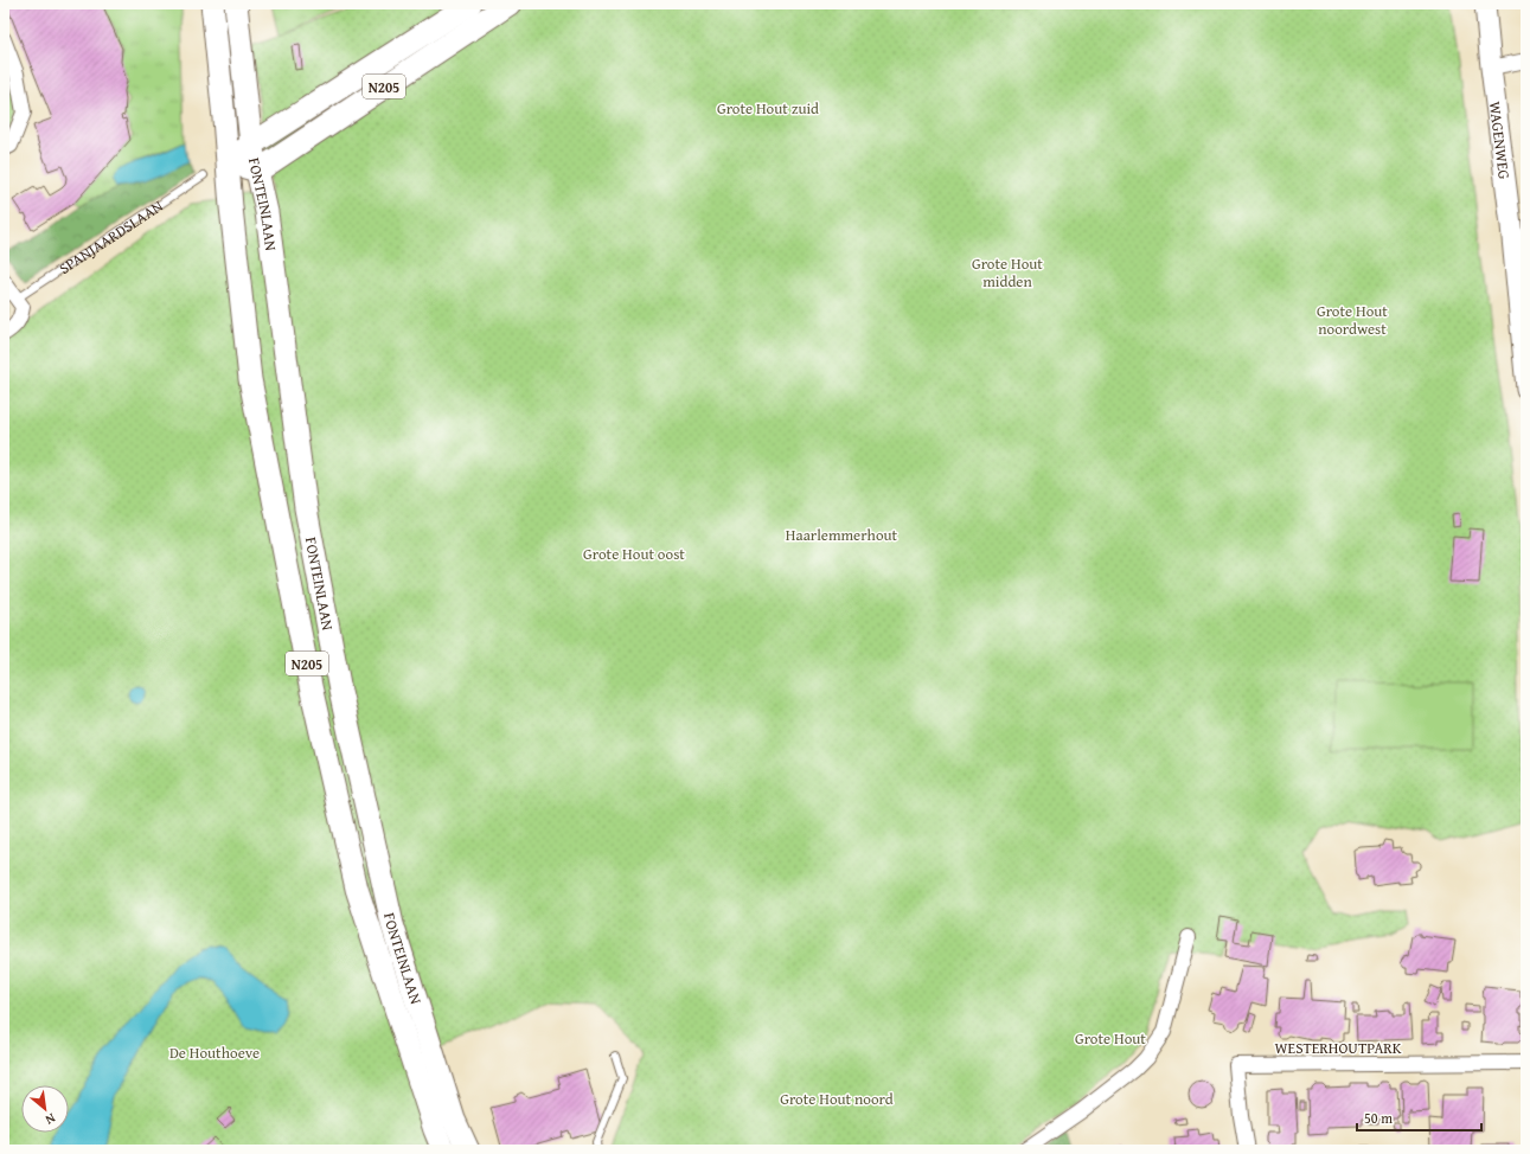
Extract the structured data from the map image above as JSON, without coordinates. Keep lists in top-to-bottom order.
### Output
{
  "streets": {
    "main road": ["N205", "FONTEINLAAN"],
    "street": ["WAGENWEG", "SPANJAARDSLAAN", "WESTERHOUTPARK"]
  },
  "crossings": [
    ["N205", "FONTEINLAAN"]
  ],
  "parks": [
    "Grote Hout zuid",
    "Grote Hout midden",
    "Grote Hout noordwest",
    "Haarlemmerhout",
    "Grote Hout oost",
    "Grote Hout",
    "De Houthoeve",
    "Grote Hout noord"
  ],
  "scale_bar": "50 m",
  "north": "bottom right"
}
